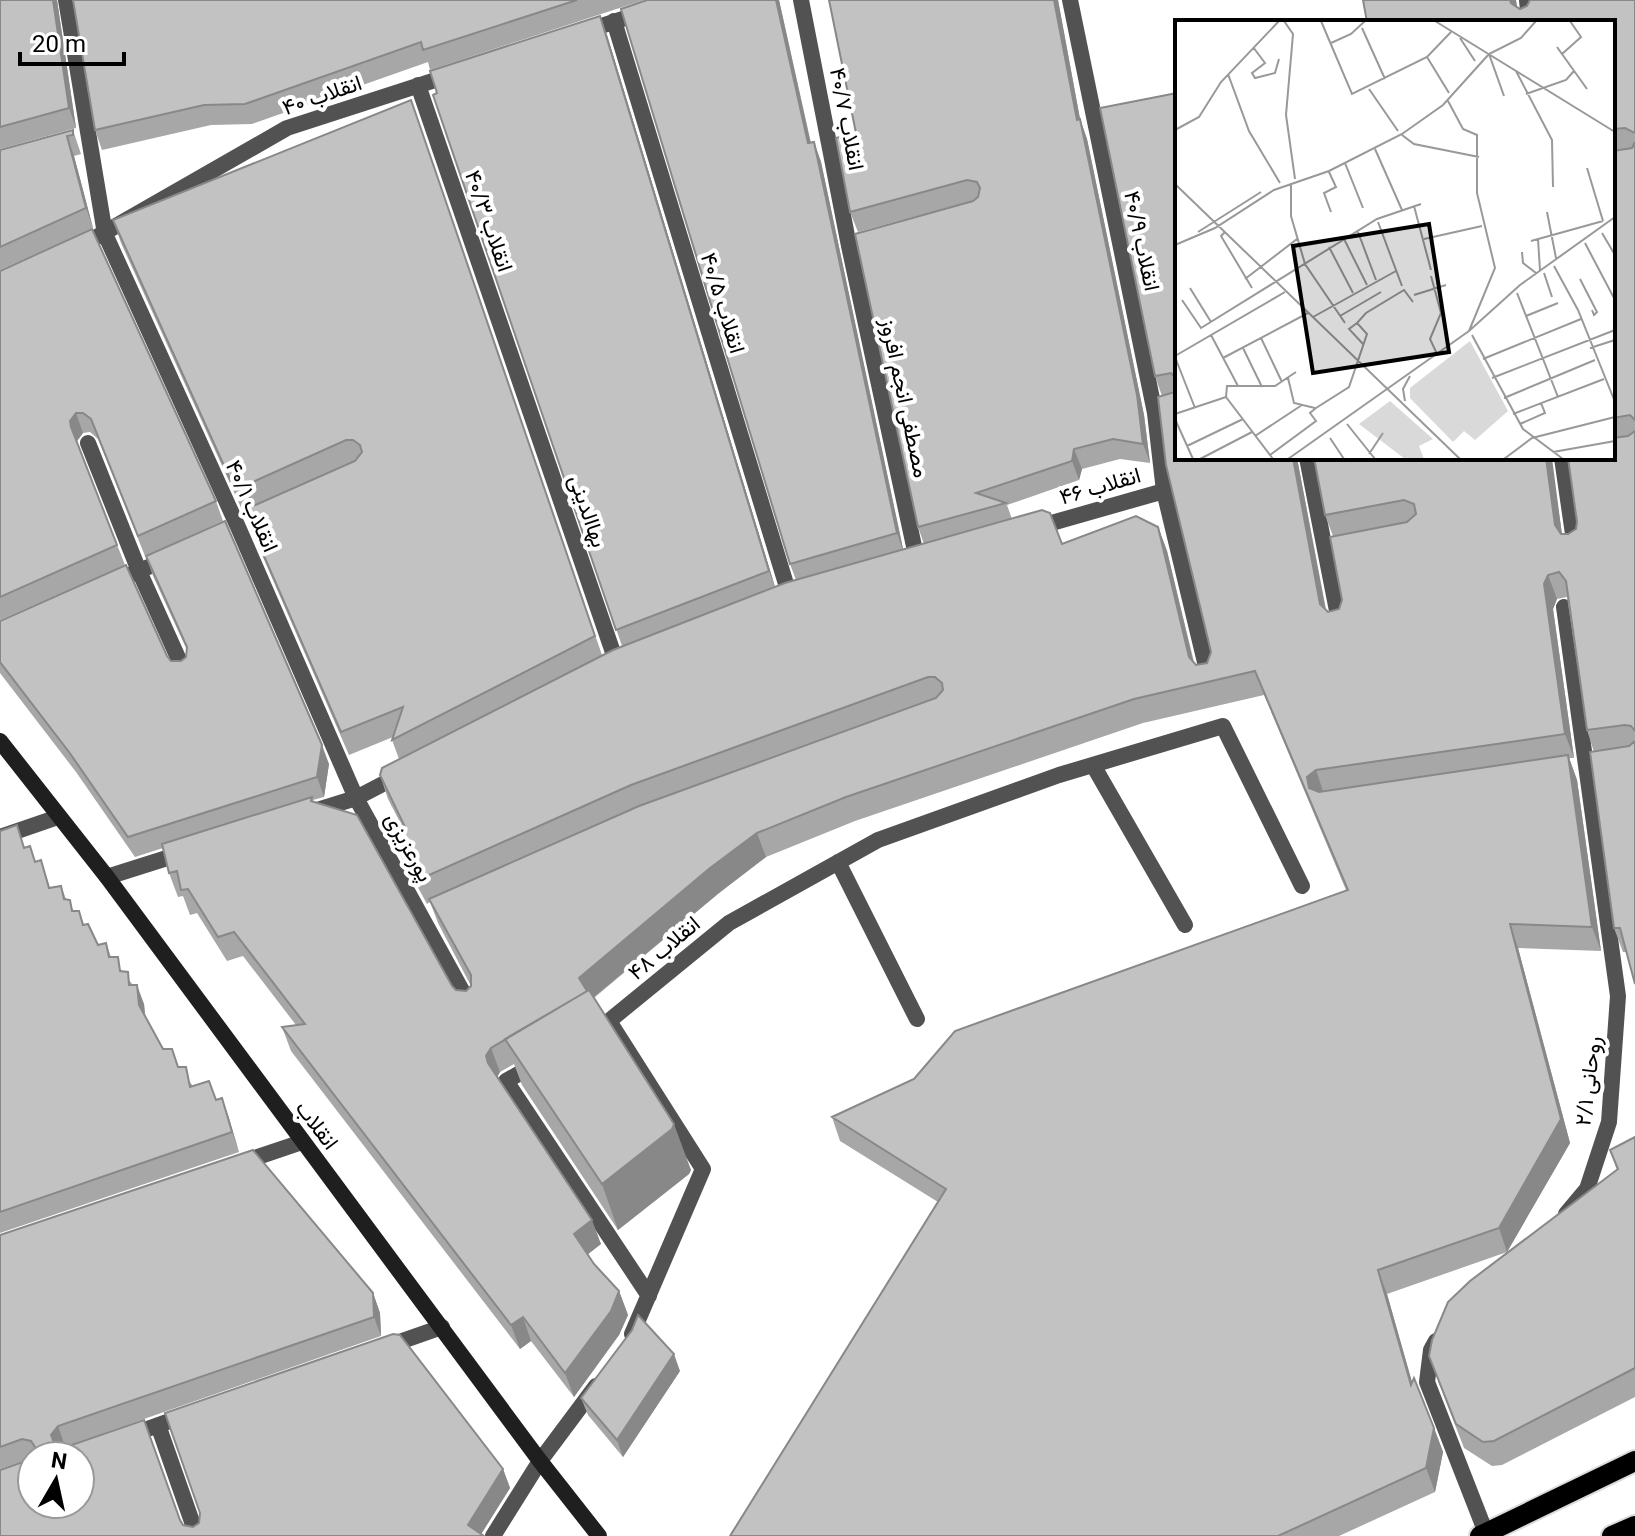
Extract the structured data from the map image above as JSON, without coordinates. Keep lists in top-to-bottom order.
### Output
{
  "streets": {
    "main road": ["انقلاب"],
    "street": [
      "انقلاب ۴۰",
      "انقلاب ۴۰/۷",
      "انقلاب ۴۰/۳",
      "انقلاب ۴۰/۹",
      "انقلاب ۴۰/۵",
      "مصطفی انجم افروز",
      "انقلاب ۴۶",
      "انقلاب ۴۰/۱",
      "بهاالدینی",
      "پورعزیزی",
      "انقلاب ۴۸",
      "روحانی ۲/۱"
    ]
  },
  "crossings": [
    ["انقلاب ۴۰", "انقلاب ۴۰/۳"],
    ["انقلاب ۴۰", "انقلاب ۴۰/۱"],
    ["انقلاب ۴۰/۷", "مصطفی انجم افروز"],
    ["انقلاب ۴۰/۳", "بهاالدینی"],
    ["انقلاب ۴۰/۹", "انقلاب ۴۶"],
    ["انقلاب ۴۰/۱", "پورعزیزی"]
  ],
  "scale_bar": "20 m",
  "north": "top"
}
